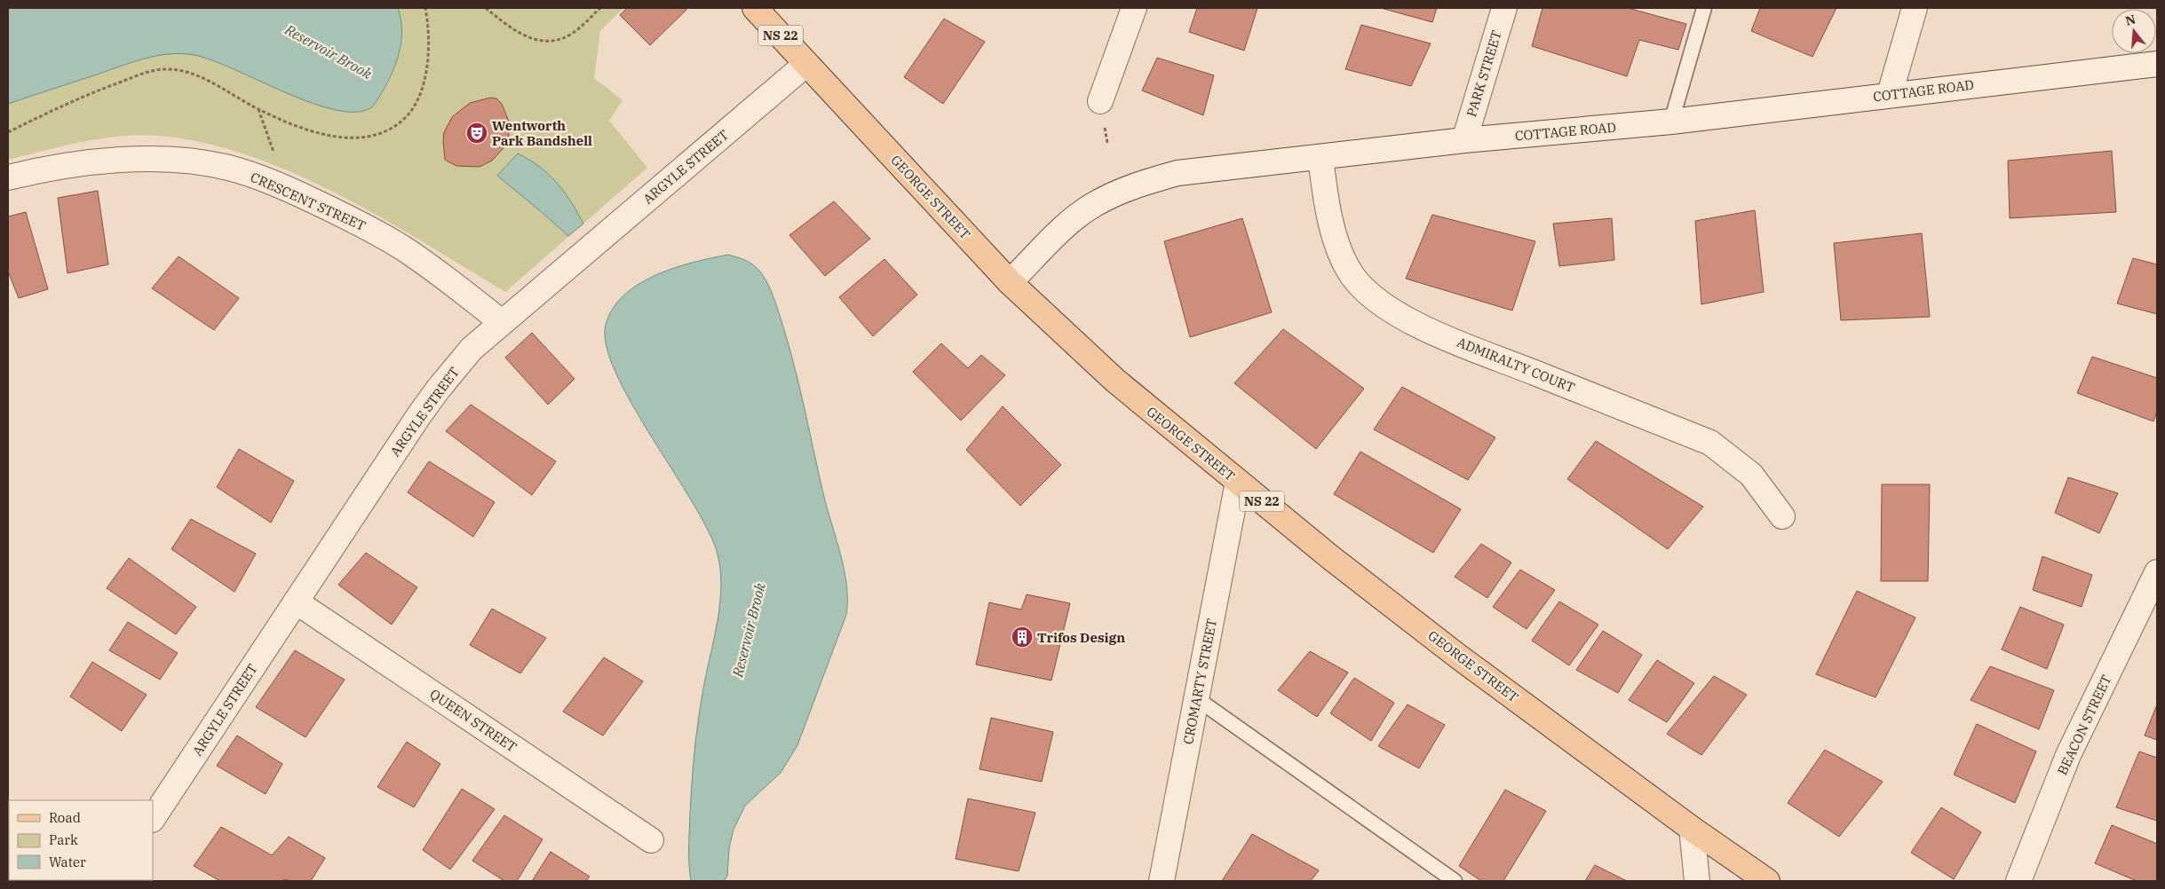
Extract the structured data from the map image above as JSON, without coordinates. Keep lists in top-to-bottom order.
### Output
{
  "streets": {
    "main road": ["NS 22", "GEORGE STREET"],
    "street": [
      "PARK STREET",
      "COTTAGE ROAD",
      "ARGYLE STREET",
      "CRESCENT STREET",
      "ADMIRALTY COURT",
      "CROMARTY STREET",
      "QUEEN STREET",
      "BEACON STREET"
    ]
  },
  "crossings": [
    ["PARK STREET", "COTTAGE ROAD"],
    ["COTTAGE ROAD", "GEORGE STREET"],
    ["COTTAGE ROAD", "ADMIRALTY COURT"],
    ["ARGYLE STREET", "GEORGE STREET"],
    ["ARGYLE STREET", "CRESCENT STREET"],
    ["ARGYLE STREET", "QUEEN STREET"],
    ["GEORGE STREET", "CROMARTY STREET"]
  ],
  "water": ["Reservoir Brook"],
  "places": {
    "theatre": ["Wentworth Park Bandshell"],
    "building": ["Trifos Design"]
  },
  "legend": ["Road", "Park", "Water"],
  "north": "top"
}
